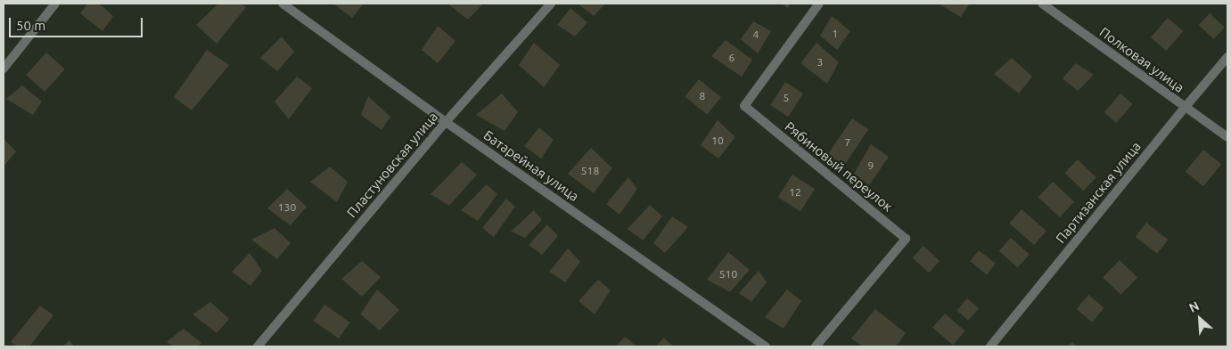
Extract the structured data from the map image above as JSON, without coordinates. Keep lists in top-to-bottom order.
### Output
{
  "streets": {
    "street": [
      "Полковая улица",
      "Пластуновская улица",
      "Батарейная улица",
      "Рябиновый переулок",
      "Партизанская улица"
    ]
  },
  "crossings": [
    ["Полковая улица", "Партизанская улица"],
    ["Пластуновская улица", "Батарейная улица"]
  ],
  "house_numbers": [
    "1",
    "4",
    "6",
    "3",
    "8",
    "5",
    "10",
    "7",
    "9",
    "518",
    "12",
    "130",
    "510"
  ],
  "scale_bar": "50 m",
  "north": "top left"
}
